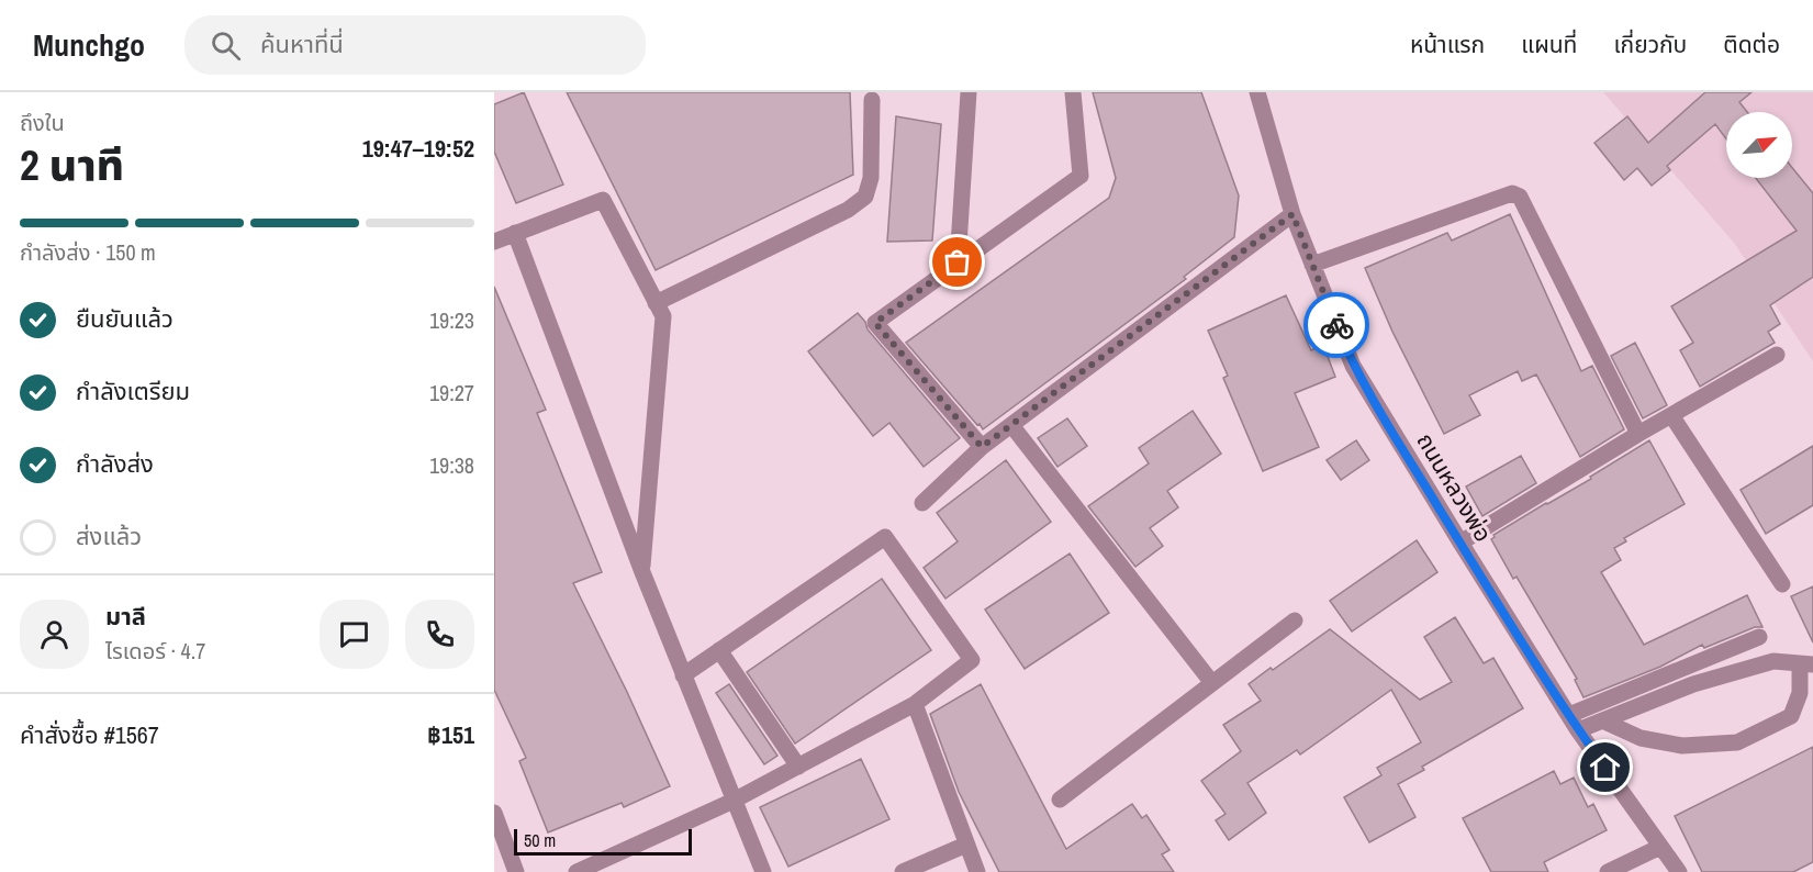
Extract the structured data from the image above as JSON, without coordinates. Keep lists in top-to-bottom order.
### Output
{
  "streets": {
    "street": ["ถนนหลวงพ่อ"]
  },
  "scale_bar": "50 m",
  "north": "top right",
  "page": {
    "header": "Munchgo",
    "search": "ค้นหาที่นี่",
    "nav": [
      "หน้าแรก",
      "แผนที่",
      "เกี่ยวกับ",
      "ติดต่อ"
    ],
    "heading": ["2 นาที", "ถึงใน", "19:47–19:52"],
    "panel": [
      "มาลี",
      "ไรเดอร์ · 4.7",
      "คำสั่งซื้อ #1567",
      "฿151"
    ],
    "bar": "กำลังส่ง · 150 m",
    "list": [
      ["ยืนยันแล้ว", "19:23"],
      ["กำลังเตรียม", "19:27"],
      ["กำลังส่ง", "19:38"],
      "ส่งแล้ว"
    ],
    "scale": "50 m"
  }
}
